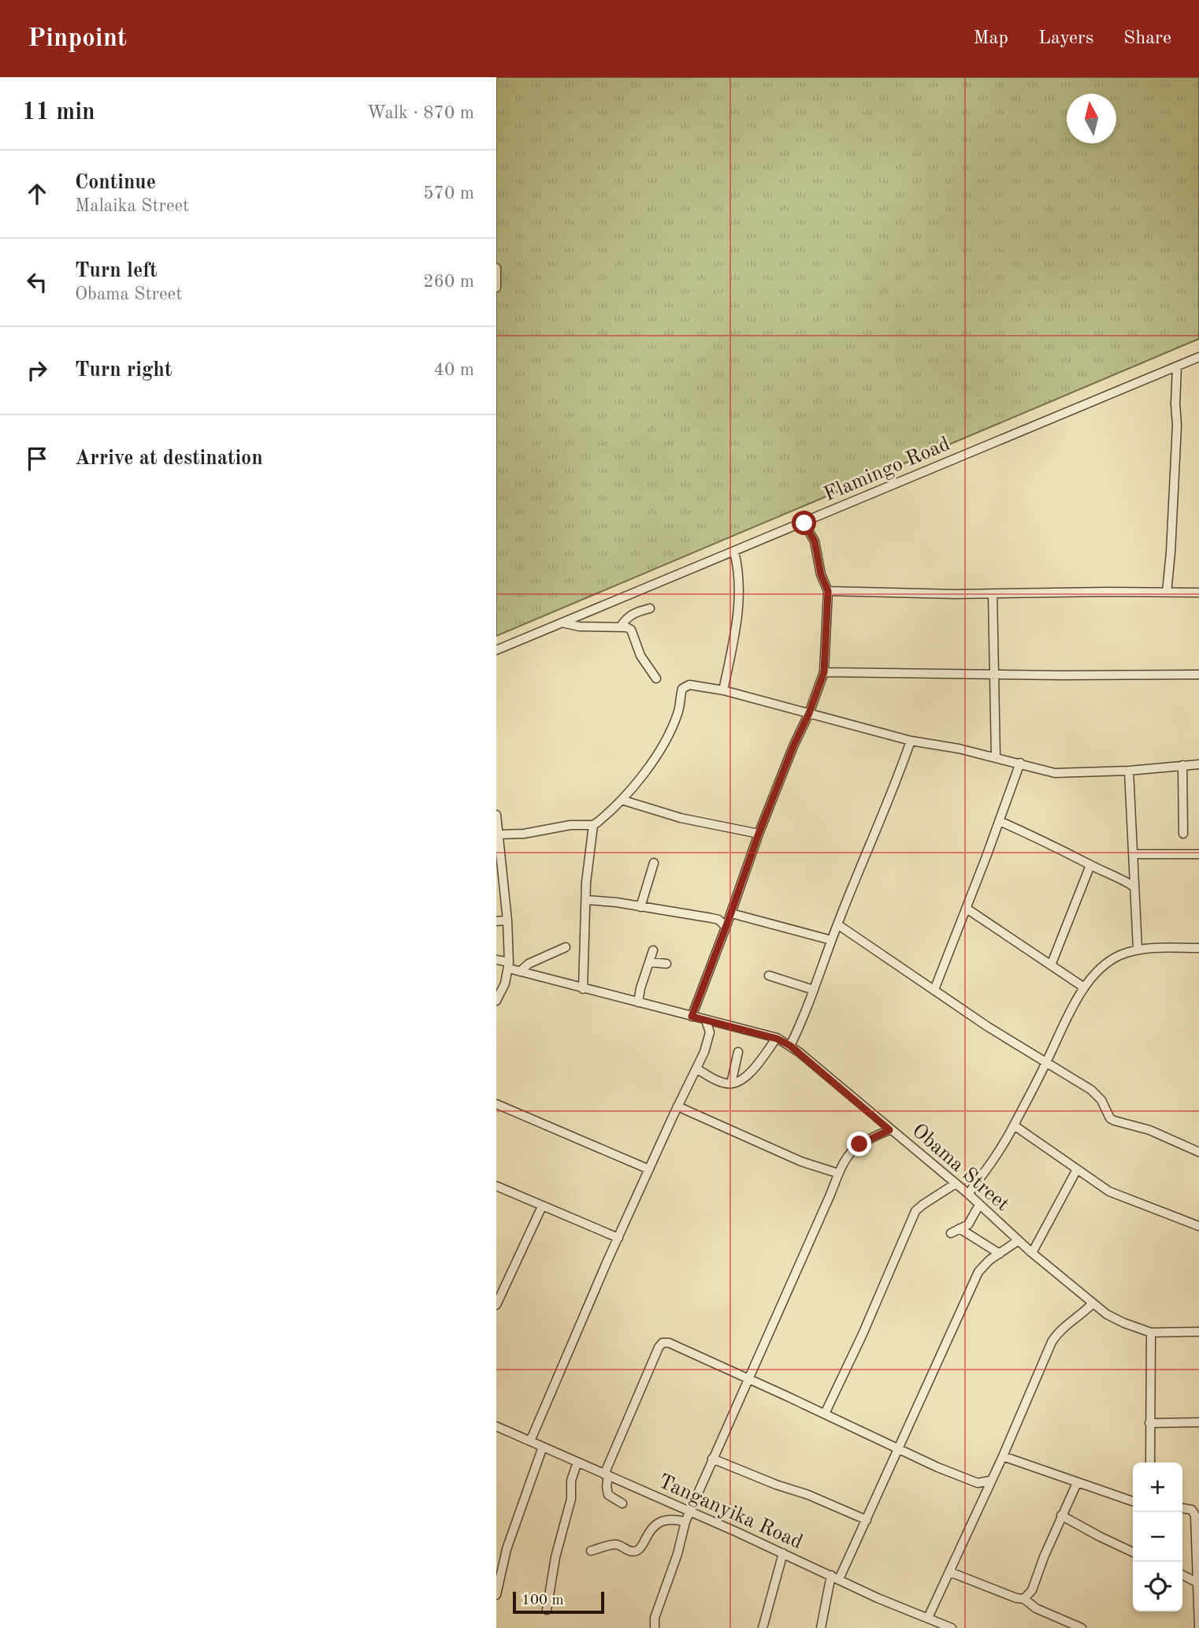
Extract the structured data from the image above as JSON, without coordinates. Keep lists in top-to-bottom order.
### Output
{
  "streets": {
    "street": ["Flamingo Road", "Obama Street", "Tanganyika Road"]
  },
  "scale_bar": "100 m",
  "north": "top",
  "page": {
    "header": "Pinpoint",
    "nav": ["Map", "Layers", "Share"],
    "heading": ["11 min", "Walk · 870 m"],
    "list": [
      ["Continue", "Malaika Street", "570 m"],
      ["Turn left", "Obama Street", "260 m"],
      ["Turn right", "40 m"],
      "Arrive at destination"
    ],
    "map_buttons": ["+", "−"],
    "scale": "100 m"
  }
}
